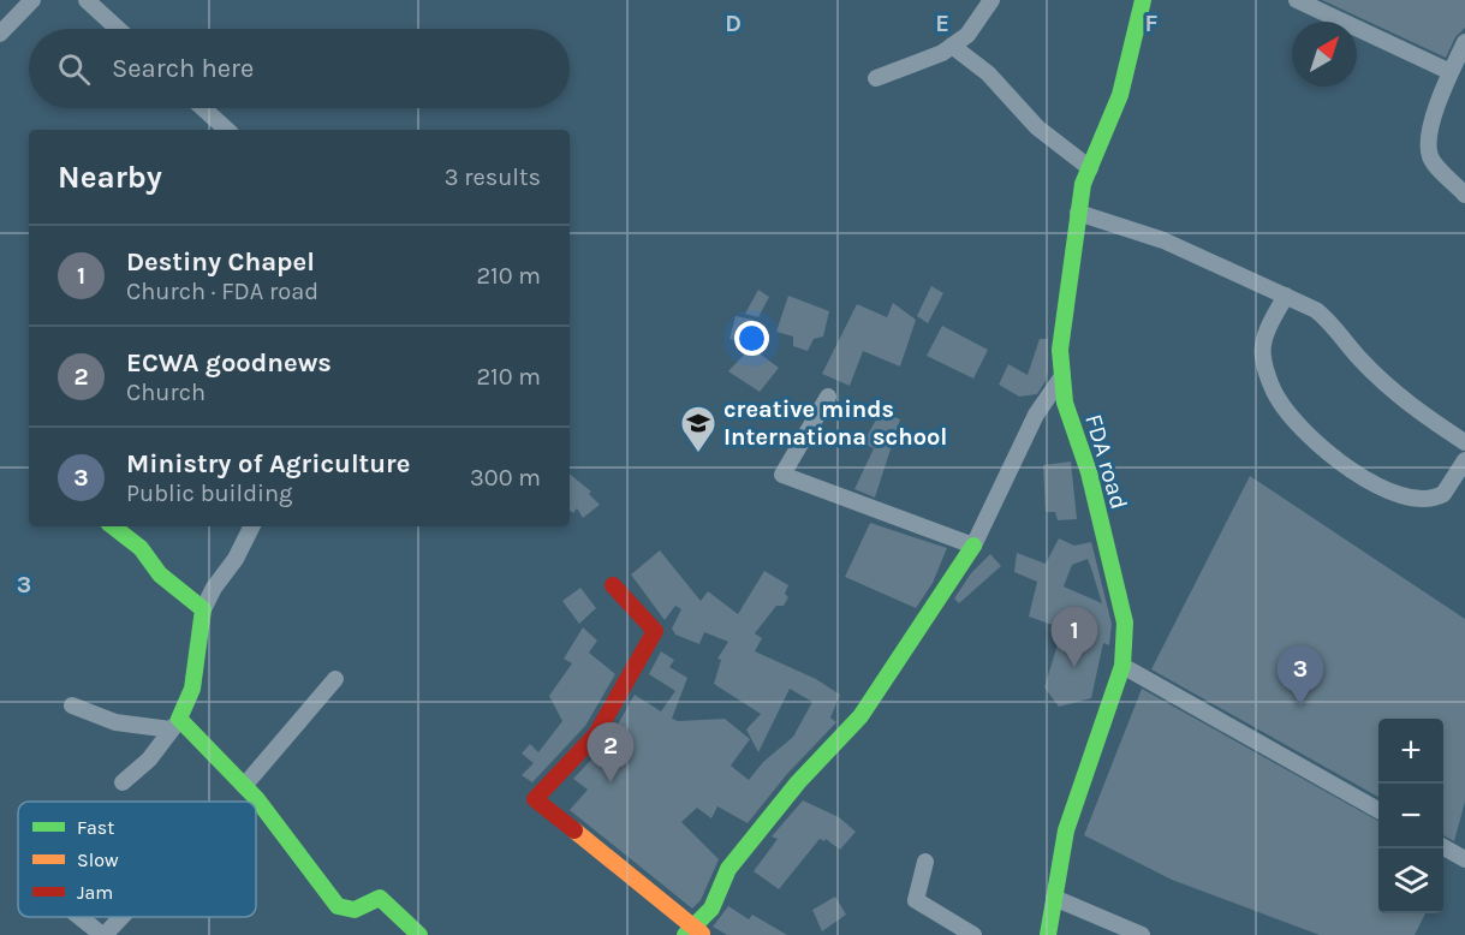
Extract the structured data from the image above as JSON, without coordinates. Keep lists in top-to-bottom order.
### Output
{
  "streets": {
    "street": ["FDA road"]
  },
  "places": {
    "school or university": ["creative minds Internationa school"]
  },
  "legend": ["Fast", "Slow", "Jam"],
  "north": "top right",
  "page": {
    "search": "Search here",
    "heading": ["Nearby", "3 results"],
    "list": [
      {
        "mark": "1",
        "name": "Destiny Chapel",
        "note": "Church · FDA road",
        "value": "210 m"
      },
      {
        "mark": "2",
        "name": "ECWA goodnews",
        "note": "Church",
        "value": "210 m"
      },
      {
        "mark": "3",
        "name": "Ministry of Agriculture",
        "note": "Public building",
        "value": "300 m"
      }
    ],
    "pins": ["1", "3", "2"],
    "map_buttons": ["+", "−"]
  },
  "grid": {
    "columns": ["D", "E", "F"],
    "rows": ["3"]
  }
}
